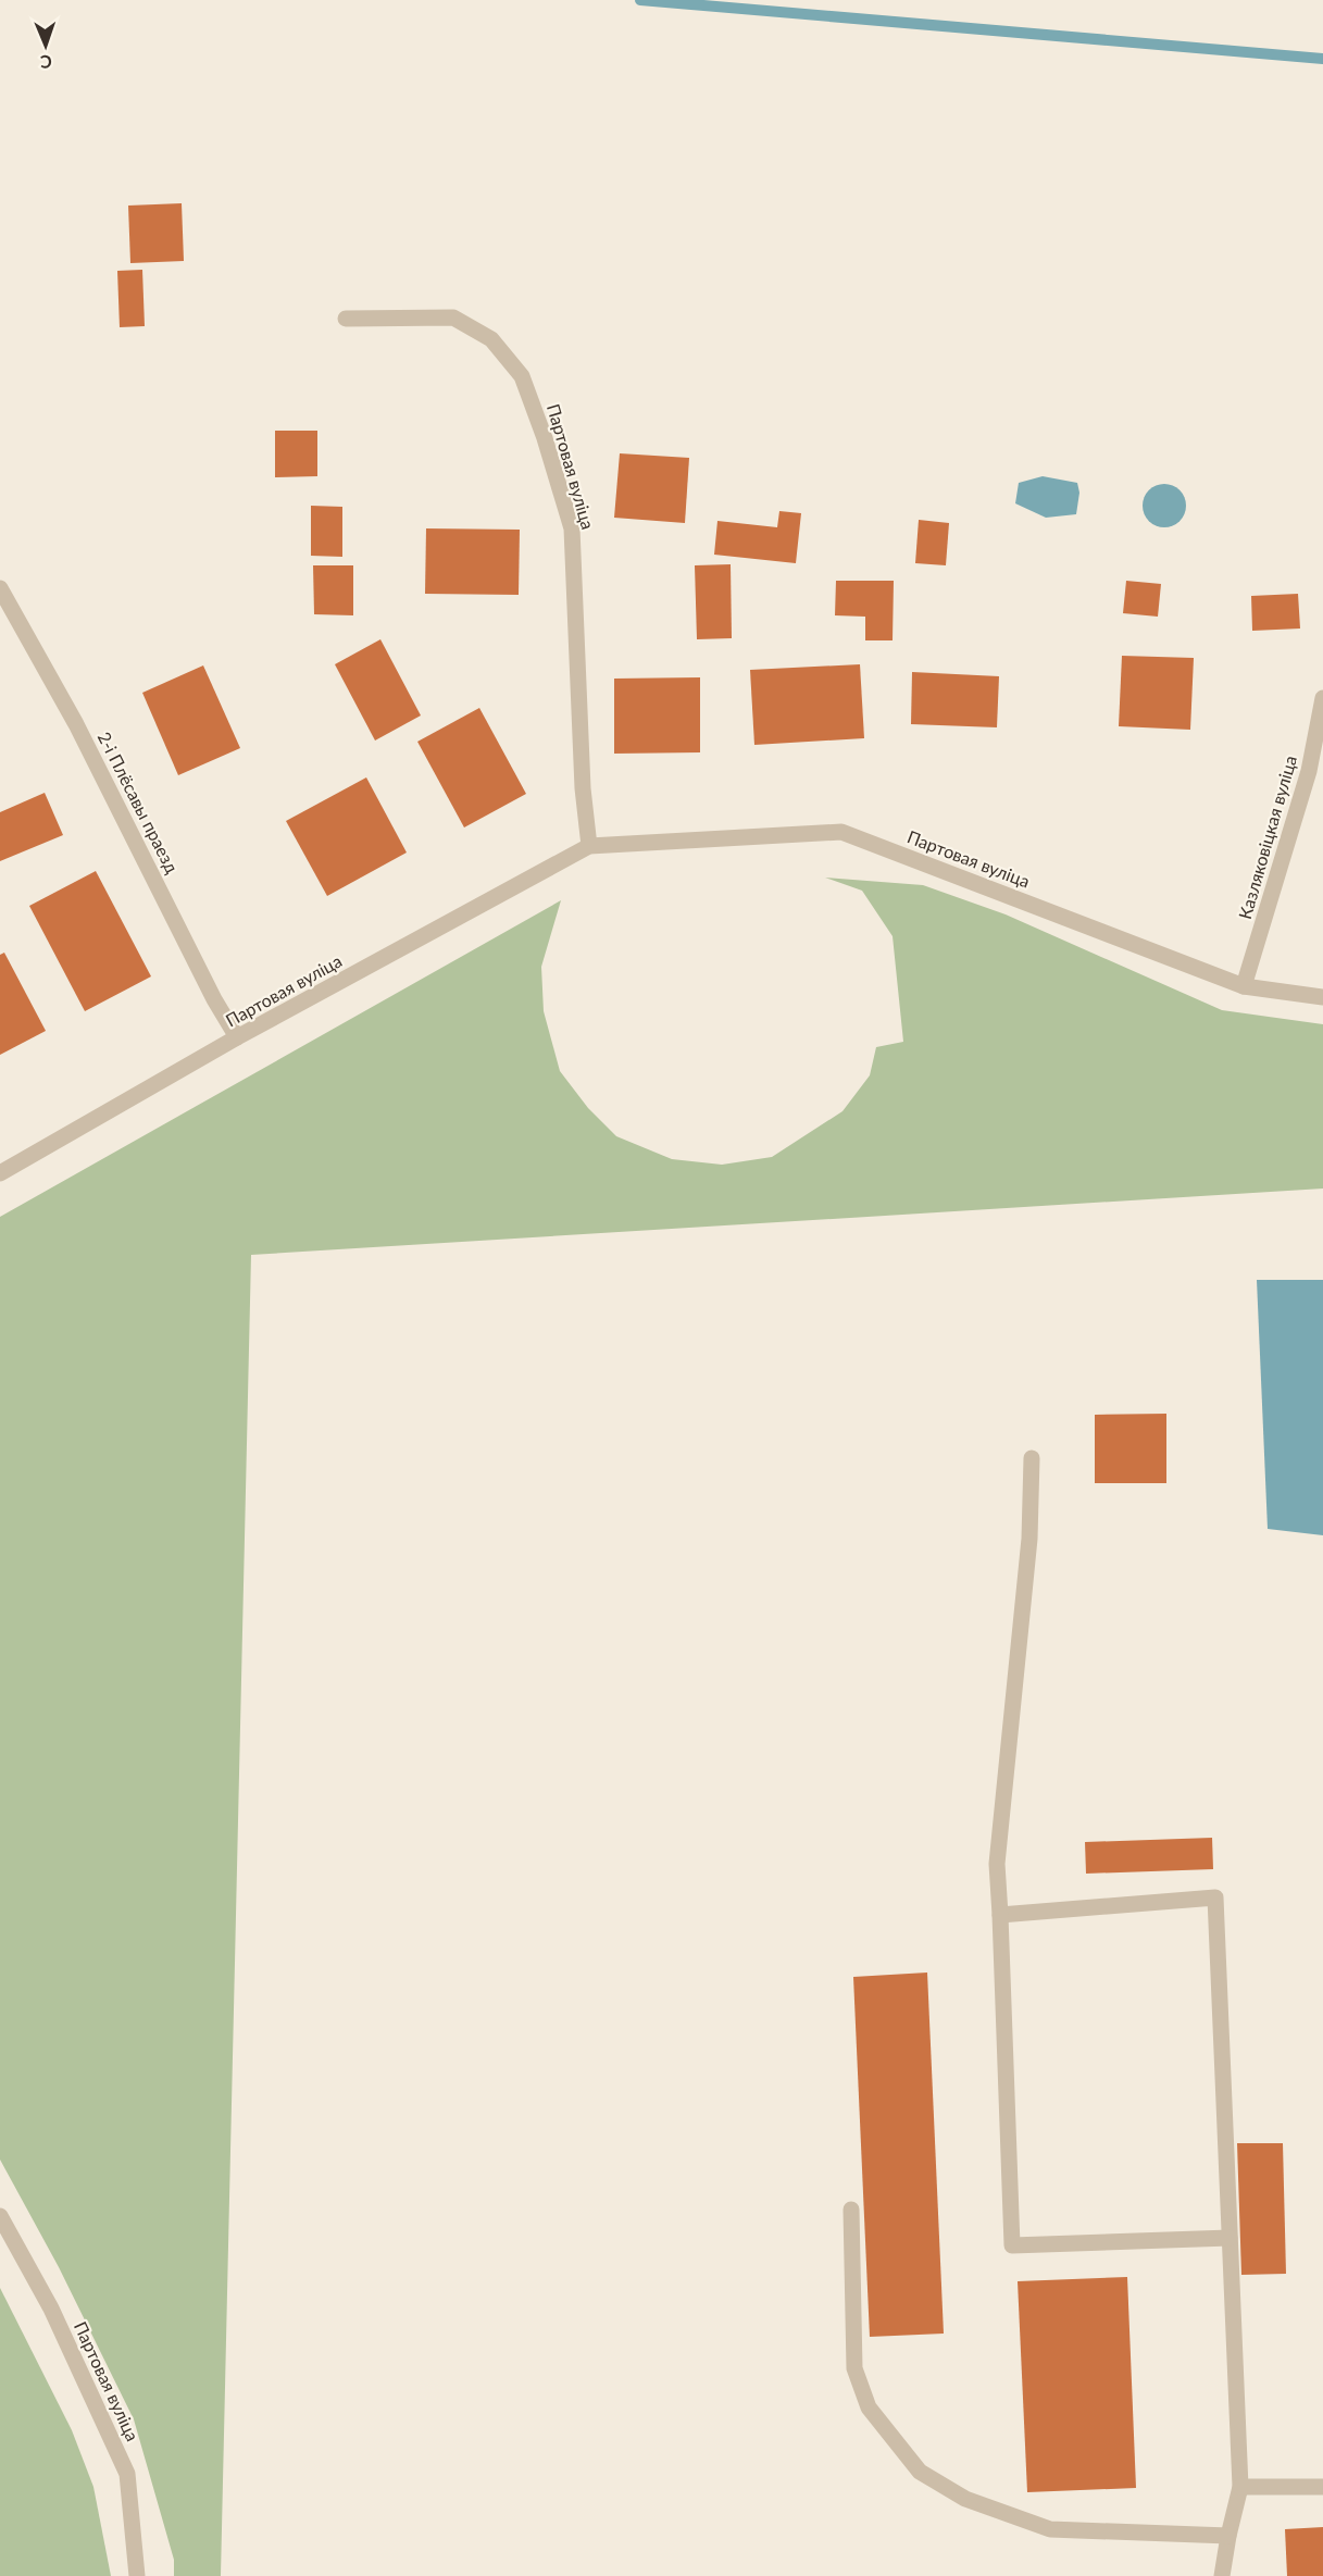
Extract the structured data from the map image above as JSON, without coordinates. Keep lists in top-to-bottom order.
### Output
{
  "streets": {
    "street": ["Партовая вуліца", "2-і Плёсавы праезд", "Казляковіцкая вуліца"]
  },
  "crossings": [
    ["Партовая вуліца", "2-і Плёсавы праезд"],
    ["Партовая вуліца", "Казляковіцкая вуліца"]
  ],
  "north": "bottom"
}
